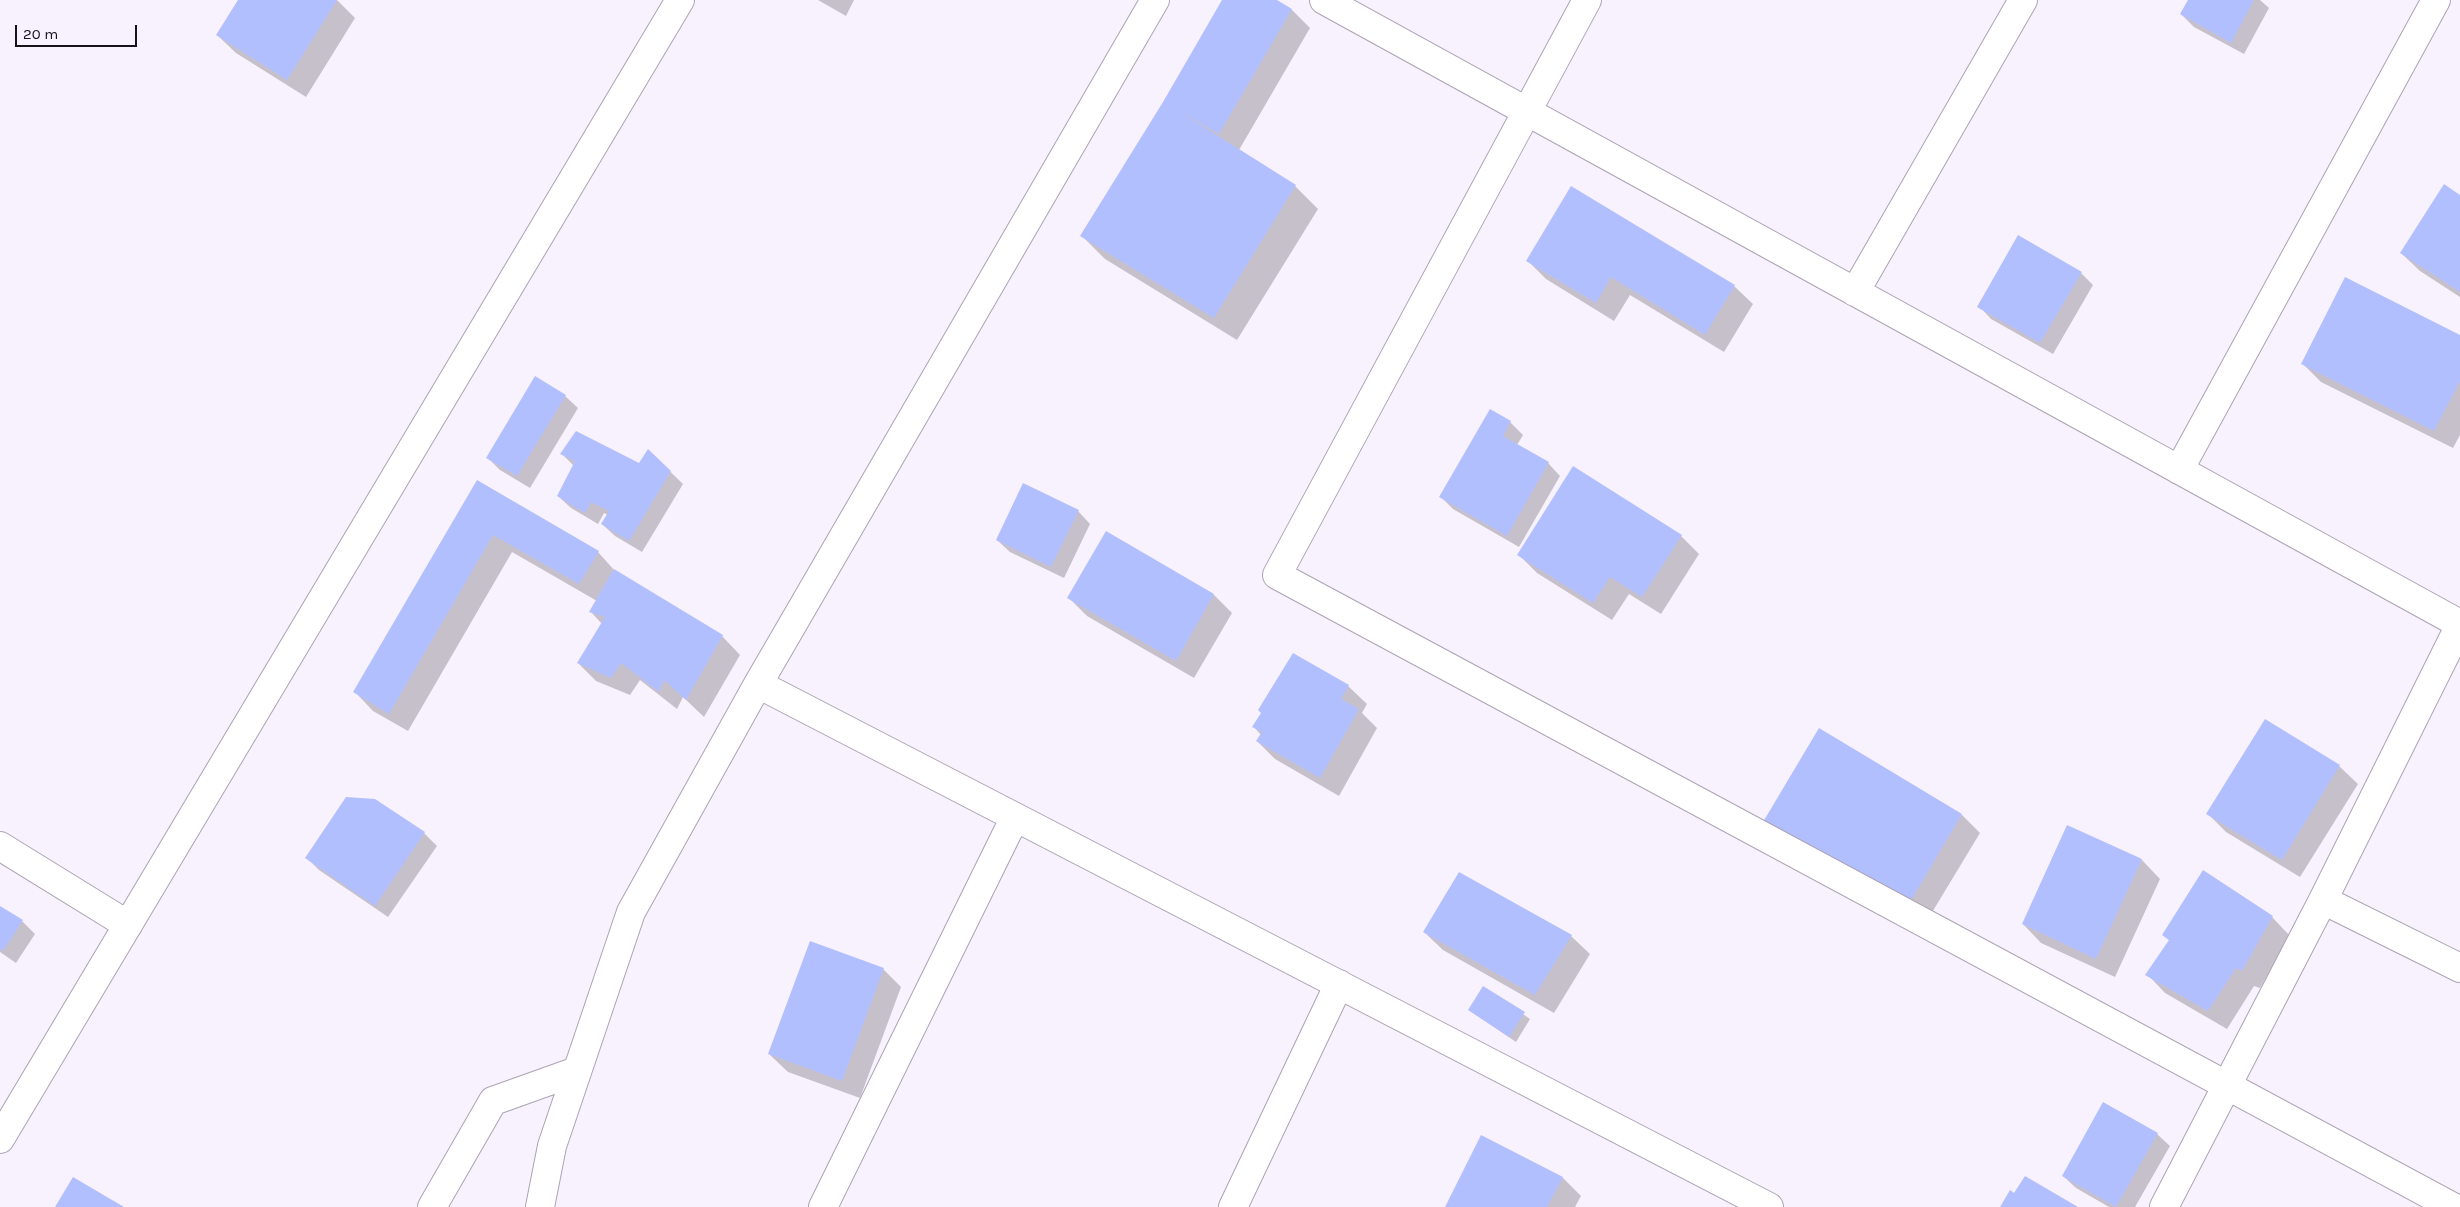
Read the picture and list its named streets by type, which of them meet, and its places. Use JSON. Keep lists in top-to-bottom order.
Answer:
{
  "scale_bar": "20 m"
}
